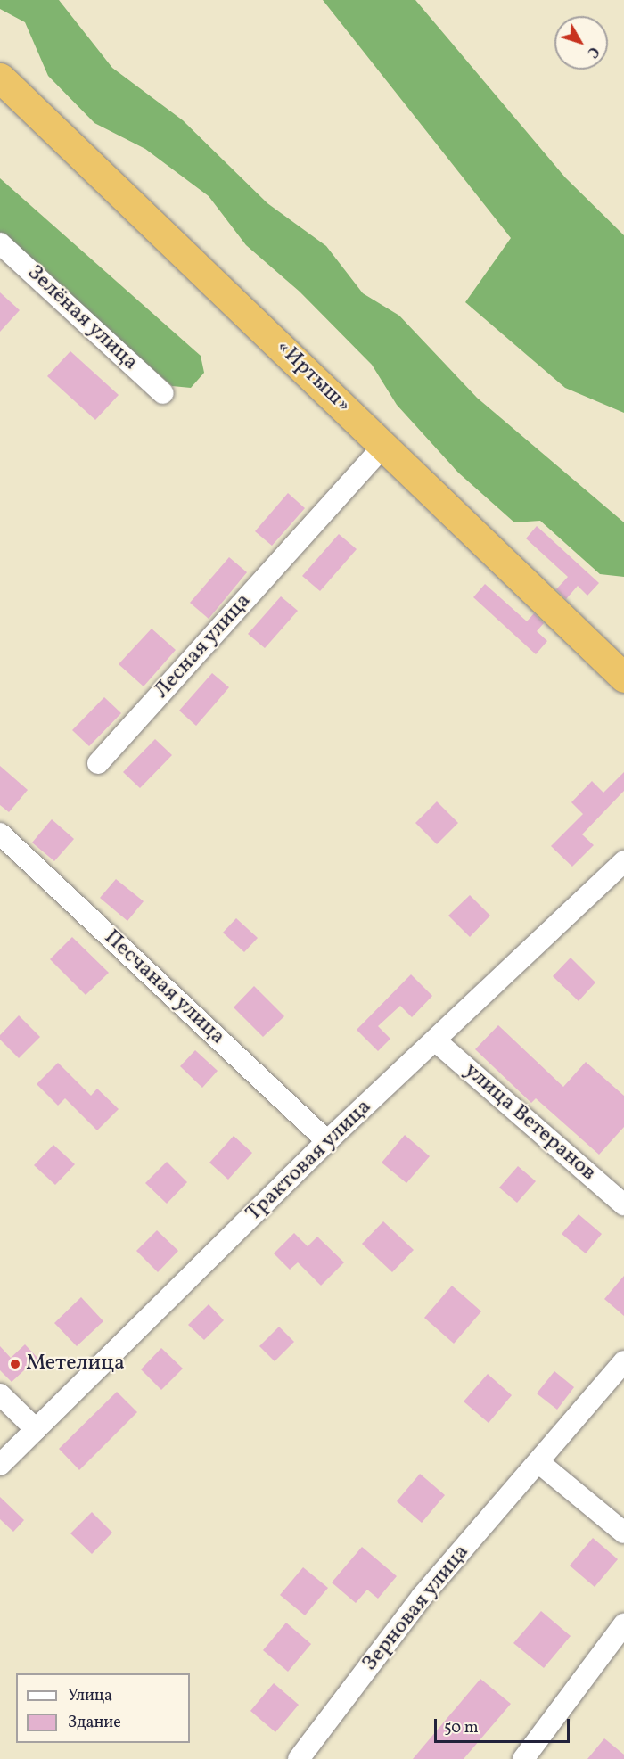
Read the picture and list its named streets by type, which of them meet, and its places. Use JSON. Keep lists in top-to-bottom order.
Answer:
{
  "streets": {
    "highway": ["«Иртыш»"],
    "street": [
      "Зелёная улица",
      "Лесная улица",
      "Песчаная улица",
      "улица Ветеранов",
      "Трактовая улица",
      "Зерновая улица"
    ]
  },
  "crossings": [
    ["«Иртыш»", "Лесная улица"],
    ["Песчаная улица", "Трактовая улица"],
    ["улица Ветеранов", "Трактовая улица"]
  ],
  "places": ["Метелица"],
  "legend": ["Улица", "Здание"],
  "scale_bar": "50 m",
  "north": "bottom right"
}
